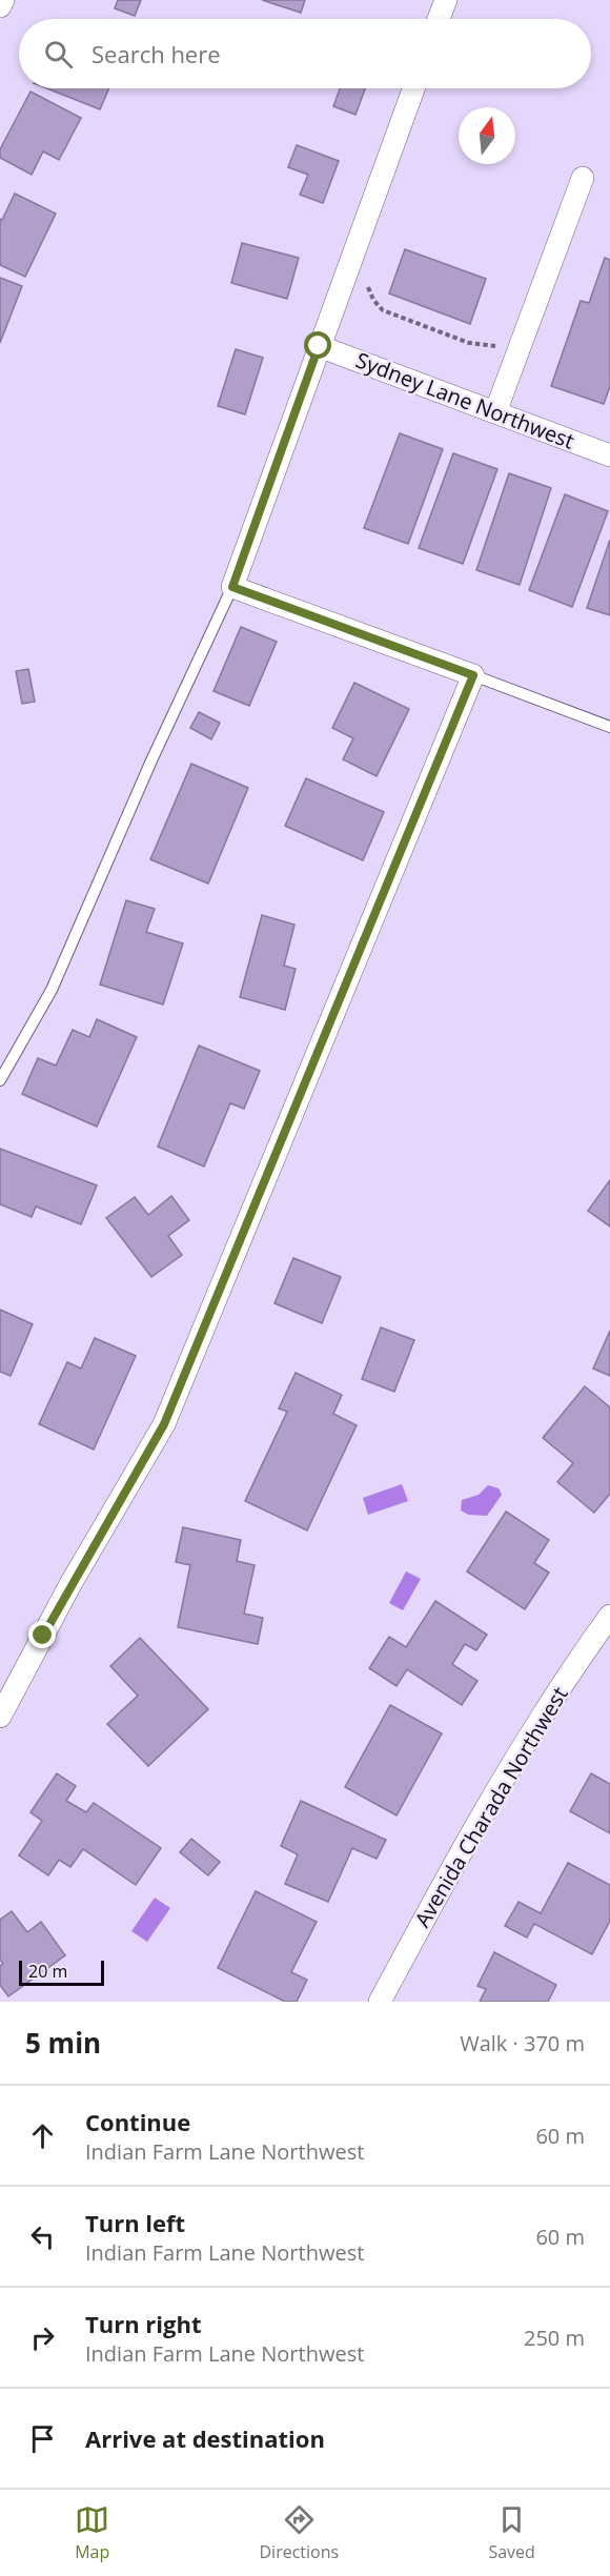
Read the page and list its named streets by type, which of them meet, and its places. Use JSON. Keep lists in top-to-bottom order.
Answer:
{
  "streets": {
    "street": ["Sydney Lane Northwest", "Avenida Charada Northwest"]
  },
  "scale_bar": "20 m",
  "north": "top",
  "page": {
    "search": "Search here",
    "scale": "20 m",
    "heading": ["5 min", "Walk · 370 m"],
    "list": [
      ["Continue", "Indian Farm Lane Northwest", "60 m"],
      ["Turn left", "Indian Farm Lane Northwest", "60 m"],
      ["Turn right", "Indian Farm Lane Northwest", "250 m"],
      "Arrive at destination"
    ],
    "nav": ["Map", "Directions", "Saved"]
  }
}
